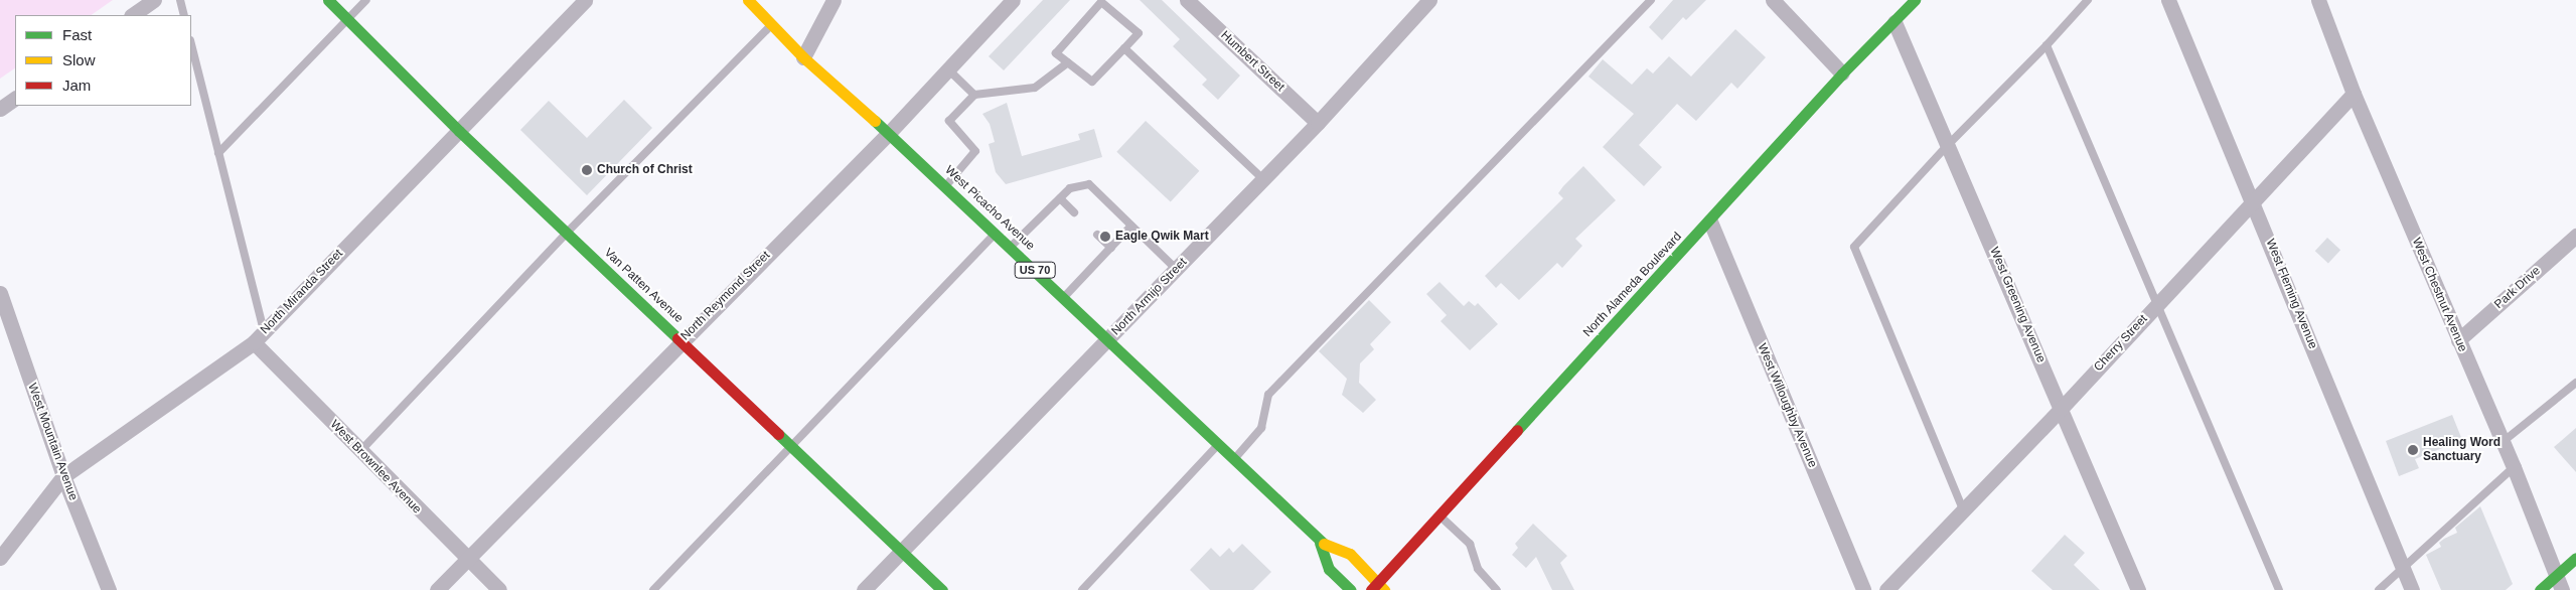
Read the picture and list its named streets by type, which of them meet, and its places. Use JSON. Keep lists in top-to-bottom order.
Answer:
{
  "streets": {
    "street": [
      "Humbert Street",
      "West Picacho Avenue",
      "US 70",
      "North Alameda Boulevard",
      "Van Patten Avenue",
      "Park Drive",
      "North Miranda Street",
      "West Fleming Avenue",
      "West Chestnut Avenue",
      "North Reymond Street",
      "North Armijo Street",
      "West Greening Avenue",
      "Cherry Street",
      "West Willoughby Avenue",
      "West Mountain Avenue",
      "West Brownlee Avenue"
    ]
  },
  "crossings": [
    ["Humbert Street", "North Armijo Street"],
    ["West Picacho Avenue", "North Alameda Boulevard"],
    ["West Picacho Avenue", "North Reymond Street"],
    ["West Picacho Avenue", "North Armijo Street"],
    ["North Alameda Boulevard", "West Greening Avenue"],
    ["North Alameda Boulevard", "West Willoughby Avenue"],
    ["Van Patten Avenue", "North Miranda Street"],
    ["Van Patten Avenue", "North Reymond Street"],
    ["Van Patten Avenue", "North Armijo Street"],
    ["Park Drive", "West Chestnut Avenue"],
    ["North Miranda Street", "West Mountain Avenue"],
    ["North Miranda Street", "West Brownlee Avenue"],
    ["West Fleming Avenue", "Cherry Street"],
    ["West Chestnut Avenue", "Cherry Street"],
    ["North Reymond Street", "West Brownlee Avenue"],
    ["West Greening Avenue", "Cherry Street"]
  ],
  "places": ["Church of Christ", "Eagle Qwik Mart", "Healing Word Sanctuary"],
  "legend": ["Fast", "Slow", "Jam"]
}
